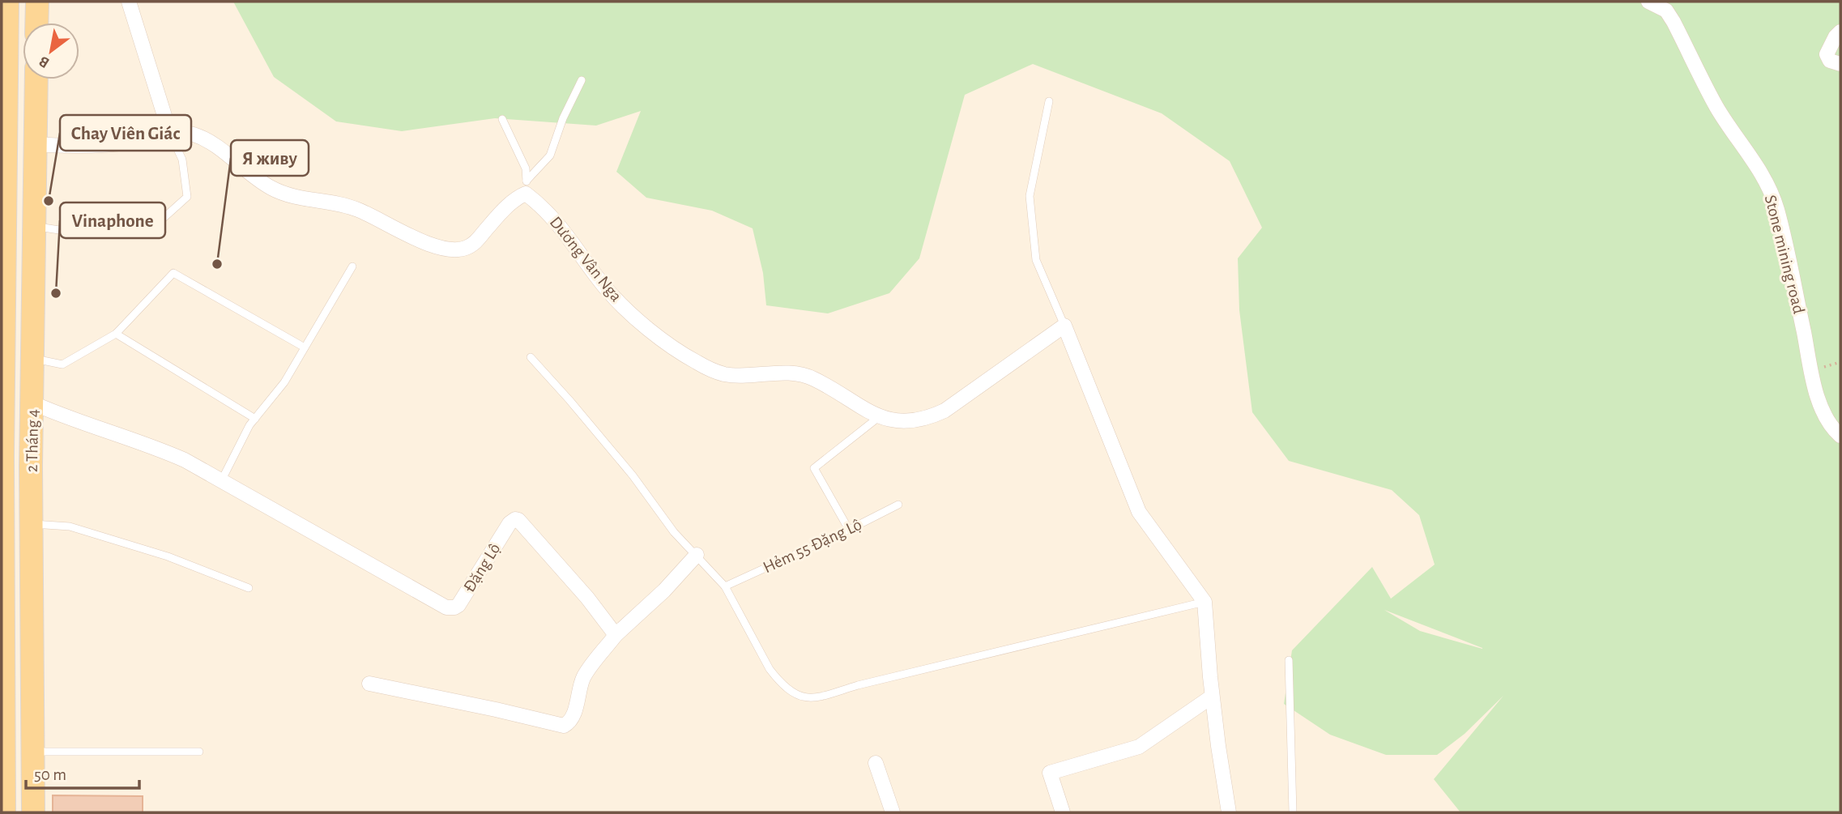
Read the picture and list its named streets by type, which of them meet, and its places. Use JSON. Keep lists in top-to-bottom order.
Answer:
{
  "streets": {
    "main road": ["2 Tháng 4"],
    "street": ["Stone mining road", "Dương Vân Nga", "Đặng Lộ"],
    "lane": ["Hẻm 55 Đặng Lộ"]
  },
  "crossings": [
    ["2 Tháng 4", "Đặng Lộ"]
  ],
  "places": ["Chay Viên Giác", "Я живу", "Vinaphone"],
  "scale_bar": "50 m",
  "north": "bottom left"
}
